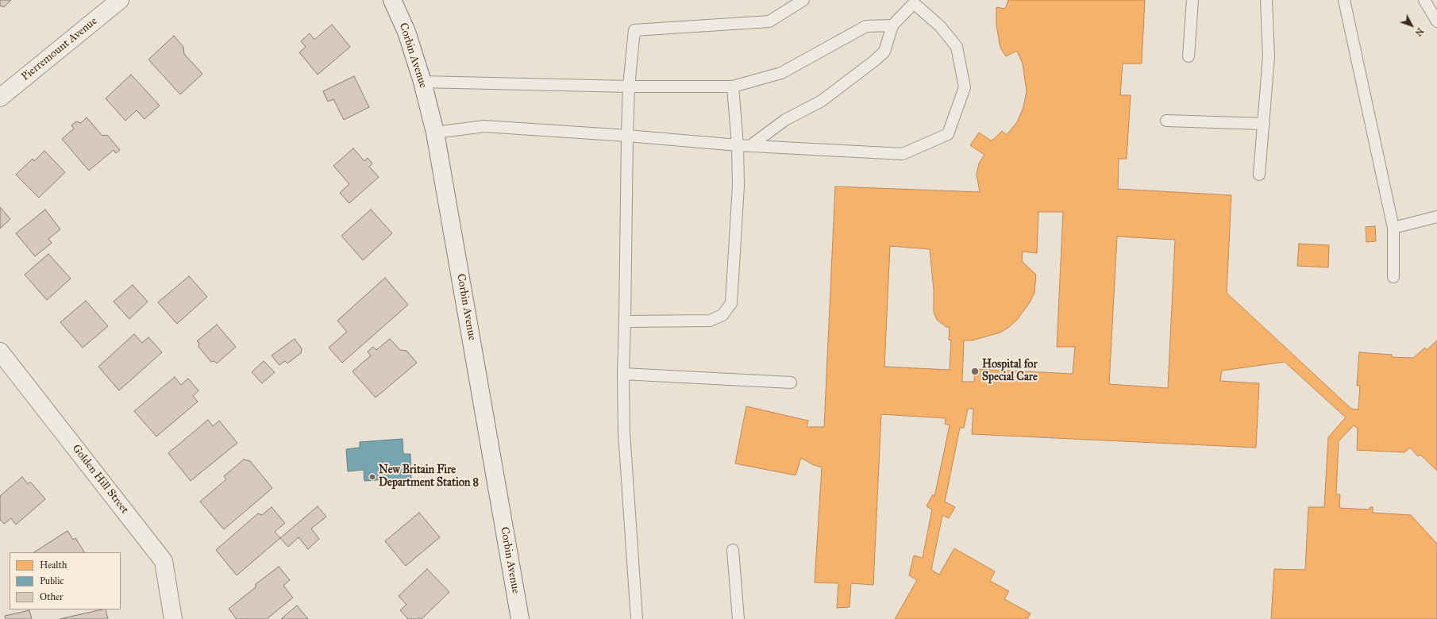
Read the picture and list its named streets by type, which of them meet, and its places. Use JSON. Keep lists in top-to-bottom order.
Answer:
{
  "streets": {
    "main road": ["Pierremount Avenue", "Corbin Avenue", "Golden Hill Street"]
  },
  "places": ["Hospital for Special Care", "New Britain Fire Department Station 8"],
  "legend": ["Health", "Public", "Other"],
  "north": "bottom right"
}
